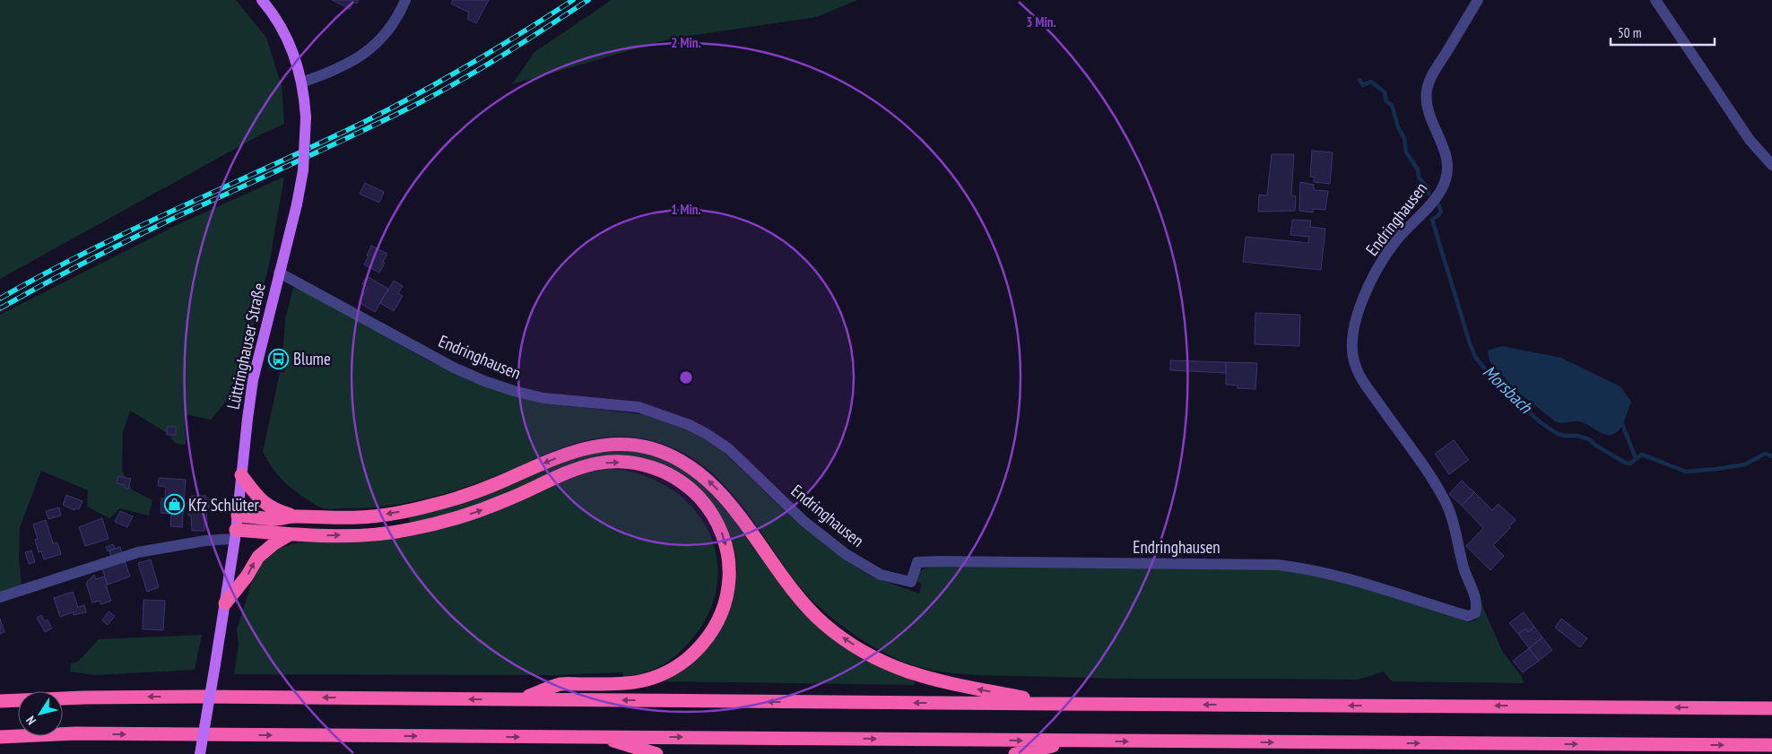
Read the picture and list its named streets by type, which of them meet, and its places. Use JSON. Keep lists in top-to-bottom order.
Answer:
{
  "streets": {
    "main road": ["Lüttringhauser Straße"],
    "street": ["Endringhausen"]
  },
  "crossings": [
    ["Endringhausen", "Lüttringhauser Straße"]
  ],
  "water": ["Morsbach"],
  "places": {
    "bus stop": ["Blume"],
    "shop": ["Kfz Schlüter"]
  },
  "scale_bar": "50 m",
  "north": "bottom left",
  "rings": ["3 Min.", "2 Min.", "1 Min."]
}
